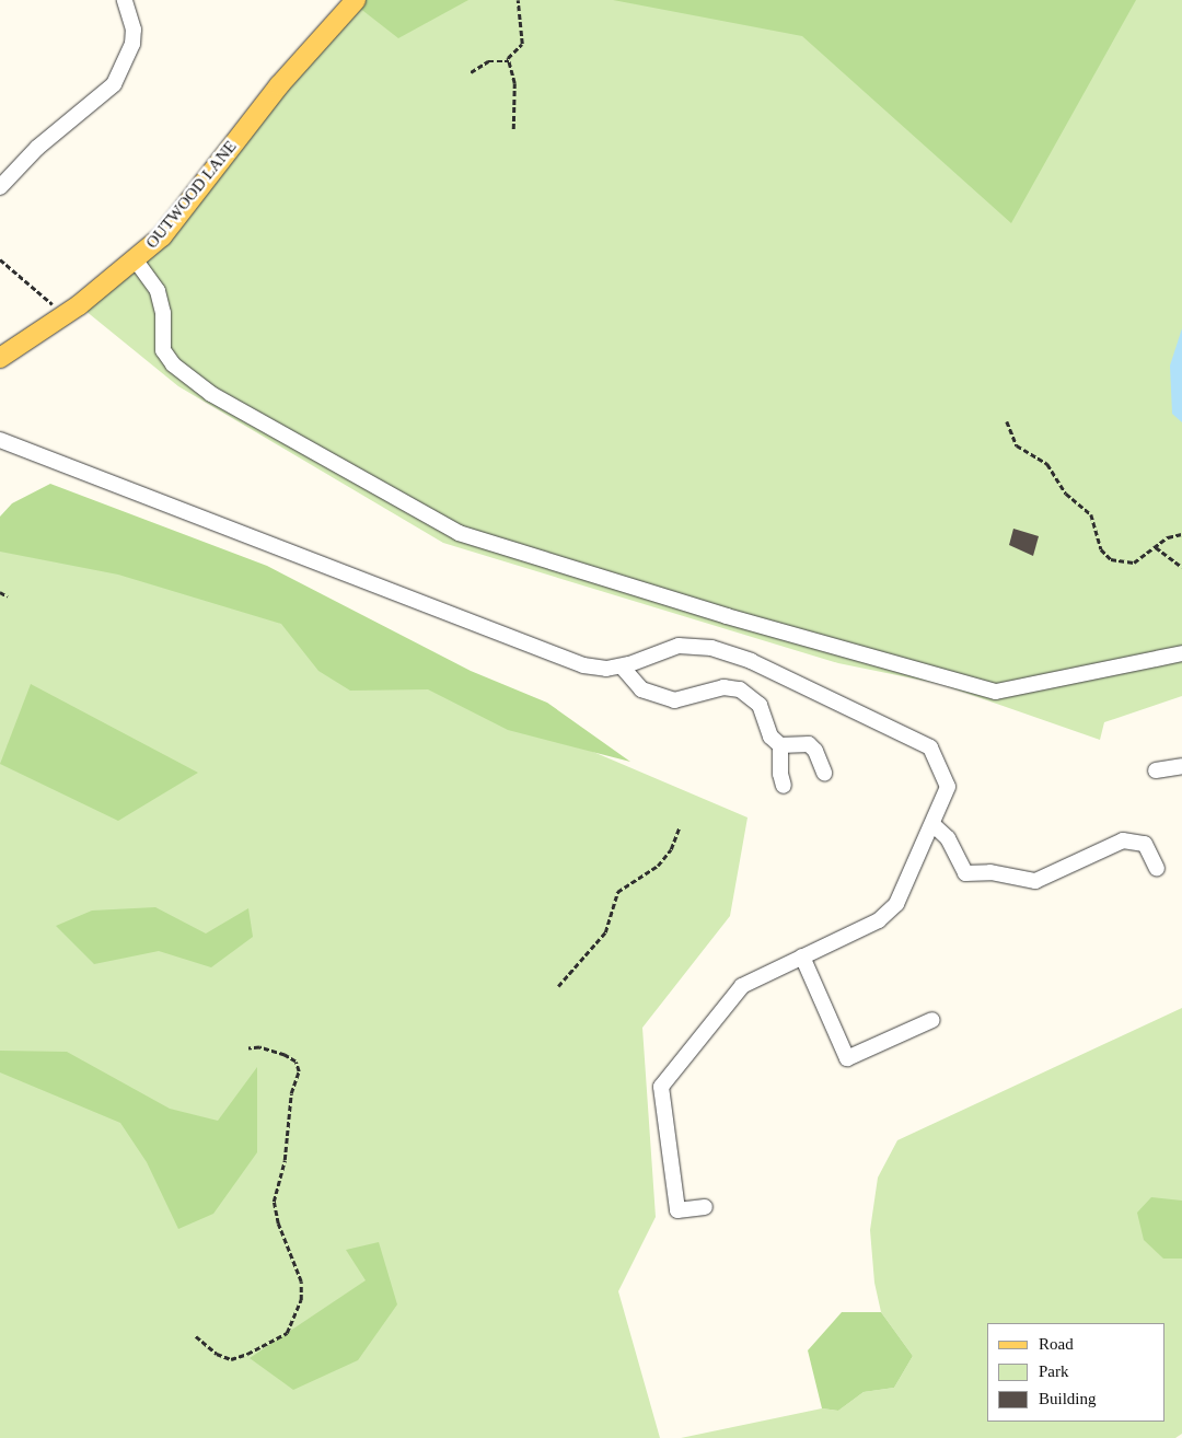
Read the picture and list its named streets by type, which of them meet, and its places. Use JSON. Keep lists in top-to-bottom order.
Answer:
{
  "streets": {
    "main road": ["OUTWOOD LANE"]
  },
  "legend": ["Road", "Park", "Building"]
}
